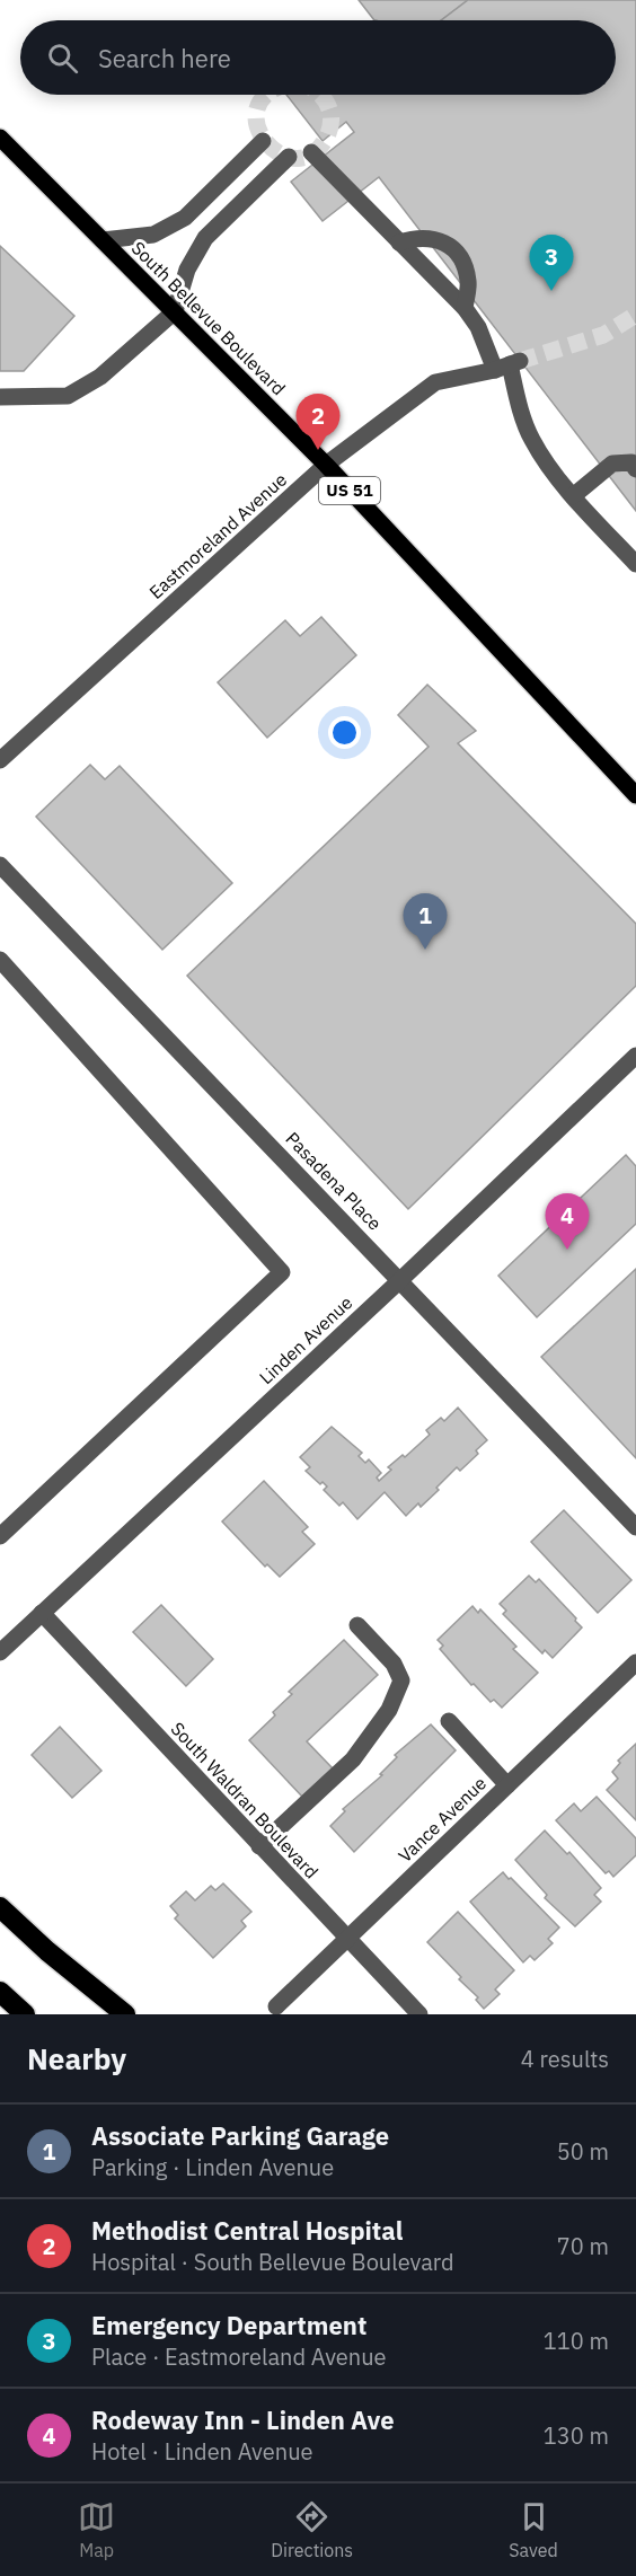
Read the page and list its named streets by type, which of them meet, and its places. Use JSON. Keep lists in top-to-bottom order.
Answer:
{
  "streets": {
    "main road": ["South Bellevue Boulevard", "US 51"],
    "street": [
      "Eastmoreland Avenue",
      "Pasadena Place",
      "Linden Avenue",
      "South Waldran Boulevard",
      "Vance Avenue"
    ]
  },
  "crossings": [
    ["South Bellevue Boulevard", "Eastmoreland Avenue"],
    ["Pasadena Place", "Linden Avenue"],
    ["Linden Avenue", "South Waldran Boulevard"],
    ["South Waldran Boulevard", "Vance Avenue"]
  ],
  "page": {
    "search": "Search here",
    "pins": [
      "3",
      "2",
      "1",
      "4"
    ],
    "heading": ["Nearby", "4 results"],
    "list": [
      {
        "mark": "1",
        "name": "Associate Parking Garage",
        "note": "Parking · Linden Avenue",
        "value": "50 m"
      },
      {
        "mark": "2",
        "name": "Methodist Central Hospital",
        "note": "Hospital · South Bellevue Boulevard",
        "value": "70 m"
      },
      {
        "mark": "3",
        "name": "Emergency Department",
        "note": "Place · Eastmoreland Avenue",
        "value": "110 m"
      },
      {
        "mark": "4",
        "name": "Rodeway Inn - Linden Ave",
        "note": "Hotel · Linden Avenue",
        "value": "130 m"
      }
    ],
    "nav": ["Map", "Directions", "Saved"]
  }
}
